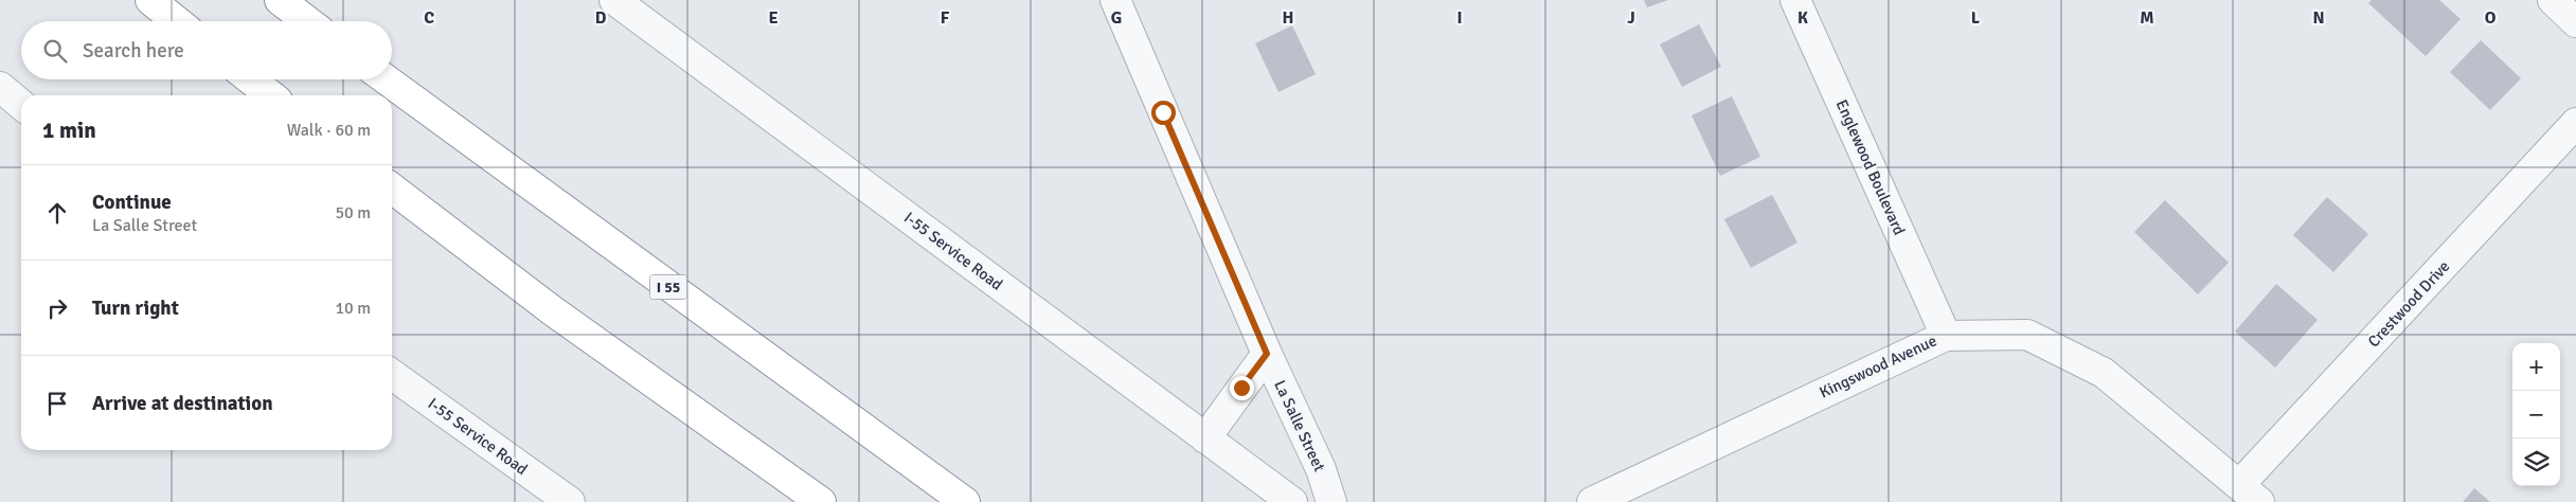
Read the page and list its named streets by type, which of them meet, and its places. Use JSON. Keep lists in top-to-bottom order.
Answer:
{
  "streets": {
    "highway": ["I 55"],
    "street": [
      "Englewood Boulevard",
      "I-55 Service Road",
      "Crestwood Drive",
      "Kingswood Avenue",
      "La Salle Street"
    ]
  },
  "crossings": [
    ["Englewood Boulevard", "Kingswood Avenue"],
    ["Crestwood Drive", "Kingswood Avenue"]
  ],
  "page": {
    "search": "Search here",
    "heading": ["1 min", "Walk · 60 m"],
    "list": [
      ["Continue", "La Salle Street", "50 m"],
      ["Turn right", "10 m"],
      "Arrive at destination"
    ],
    "map_buttons": ["+", "−"]
  },
  "grid": {
    "columns": [
      "C",
      "D",
      "E",
      "F",
      "G",
      "H",
      "I",
      "J",
      "K",
      "L",
      "M",
      "N",
      "O"
    ]
  }
}
